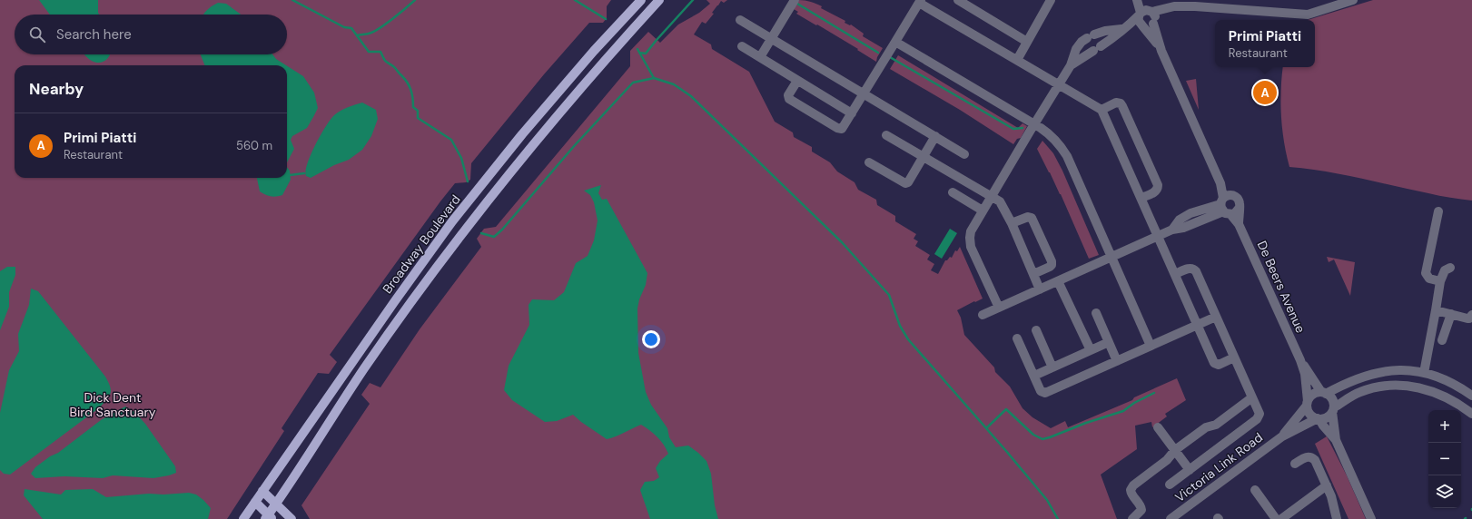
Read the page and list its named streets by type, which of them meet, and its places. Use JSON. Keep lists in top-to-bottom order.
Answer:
{
  "streets": {
    "main road": ["Broadway Boulevard"],
    "street": ["De Beers Avenue", "Victoria Link Road"]
  },
  "crossings": [
    ["De Beers Avenue", "Victoria Link Road"]
  ],
  "parks": ["Dick Dent Bird Sanctuary"],
  "page": {
    "search": "Search here",
    "popup": ["Primi Piatti", "Restaurant"],
    "heading": "Nearby",
    "pins": "A",
    "list": [
      {
        "mark": "A",
        "name": "Primi Piatti",
        "note": "Restaurant",
        "value": "560 m"
      }
    ],
    "map_buttons": ["+", "−"]
  }
}
